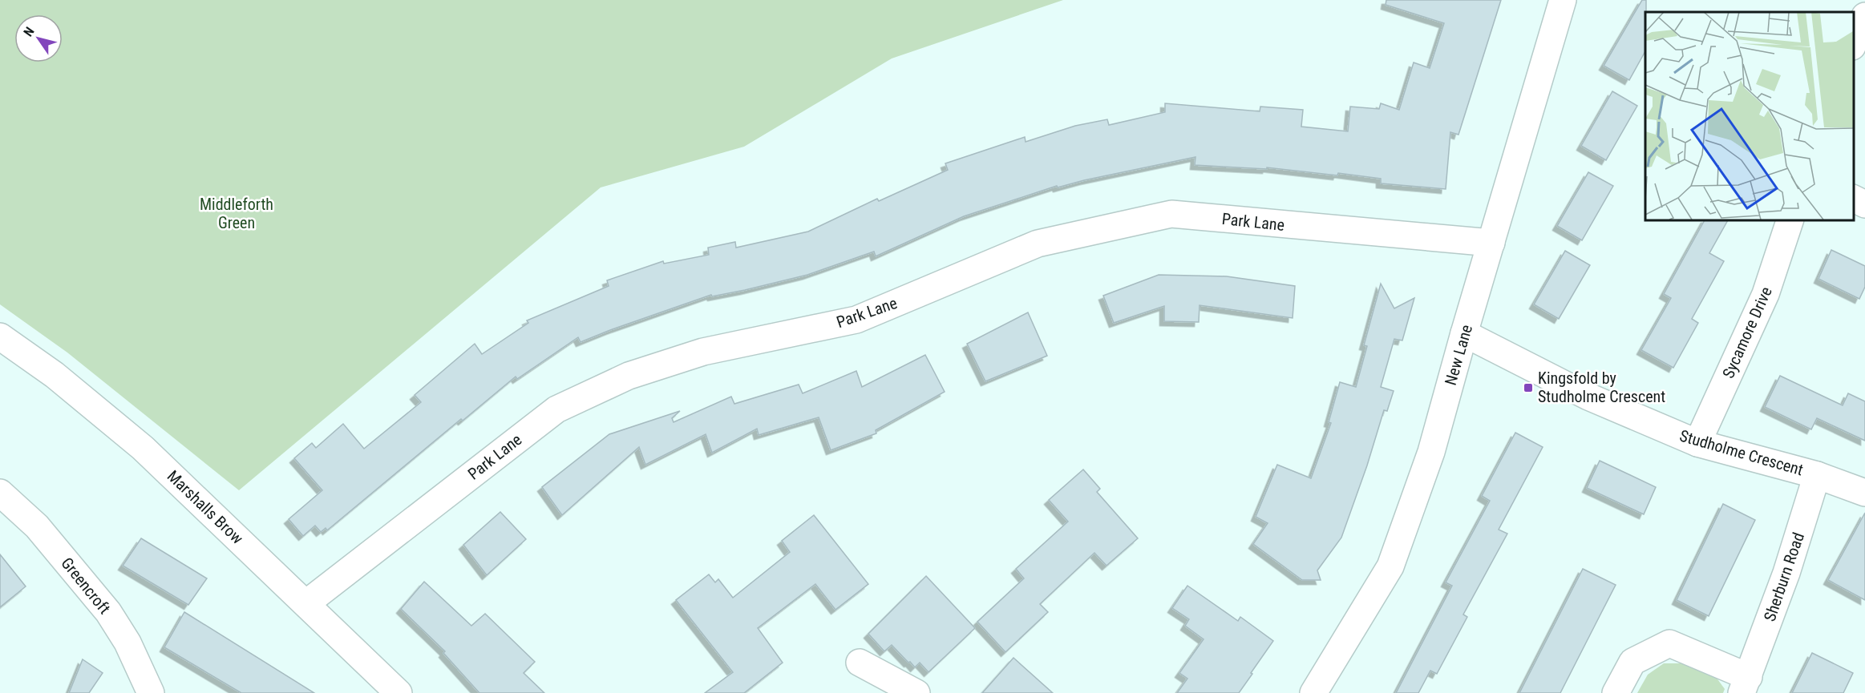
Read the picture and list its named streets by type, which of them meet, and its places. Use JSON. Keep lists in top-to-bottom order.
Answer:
{
  "streets": {
    "street": [
      "Park Lane",
      "Sycamore Drive",
      "New Lane",
      "Studholme Crescent",
      "Marshalls Brow",
      "Sherburn Road",
      "Greencroft"
    ]
  },
  "crossings": [
    ["Park Lane", "New Lane"],
    ["Park Lane", "Marshalls Brow"],
    ["Sycamore Drive", "Studholme Crescent"],
    ["New Lane", "Studholme Crescent"],
    ["Studholme Crescent", "Sherburn Road"]
  ],
  "parks": ["Middleforth Green"],
  "places": {
    "transit": ["Kingsfold by Studholme Crescent"]
  },
  "north": "top left"
}
